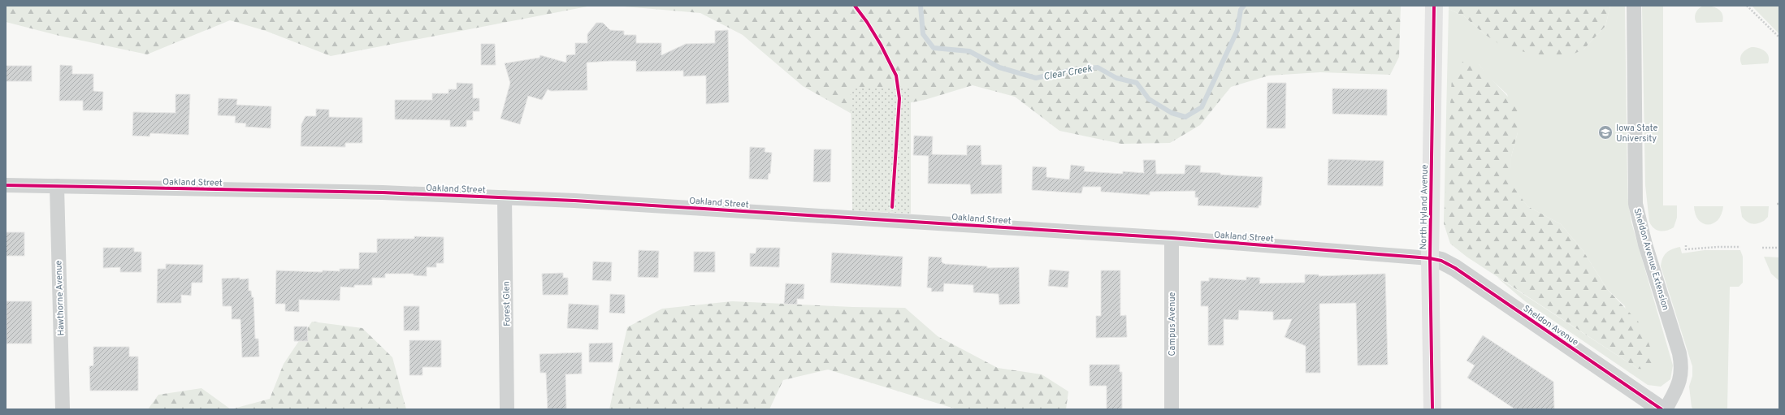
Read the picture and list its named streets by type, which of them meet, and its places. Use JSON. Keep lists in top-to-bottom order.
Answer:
{
  "streets": {
    "main road": ["North Hyland Avenue"],
    "street": [
      "Oakland Street",
      "Sheldon Avenue Extension",
      "Hawthorne Avenue",
      "Forest Glen",
      "Campus Avenue",
      "Sheldon Avenue"
    ]
  },
  "crossings": [
    ["Oakland Street", "North Hyland Avenue"],
    ["Oakland Street", "Hawthorne Avenue"],
    ["Oakland Street", "Forest Glen"],
    ["Oakland Street", "Campus Avenue"],
    ["Oakland Street", "Sheldon Avenue"],
    ["North Hyland Avenue", "Sheldon Avenue"]
  ],
  "water": ["Clear Creek"],
  "places": {
    "school or university": ["Iowa State University"]
  }
}
